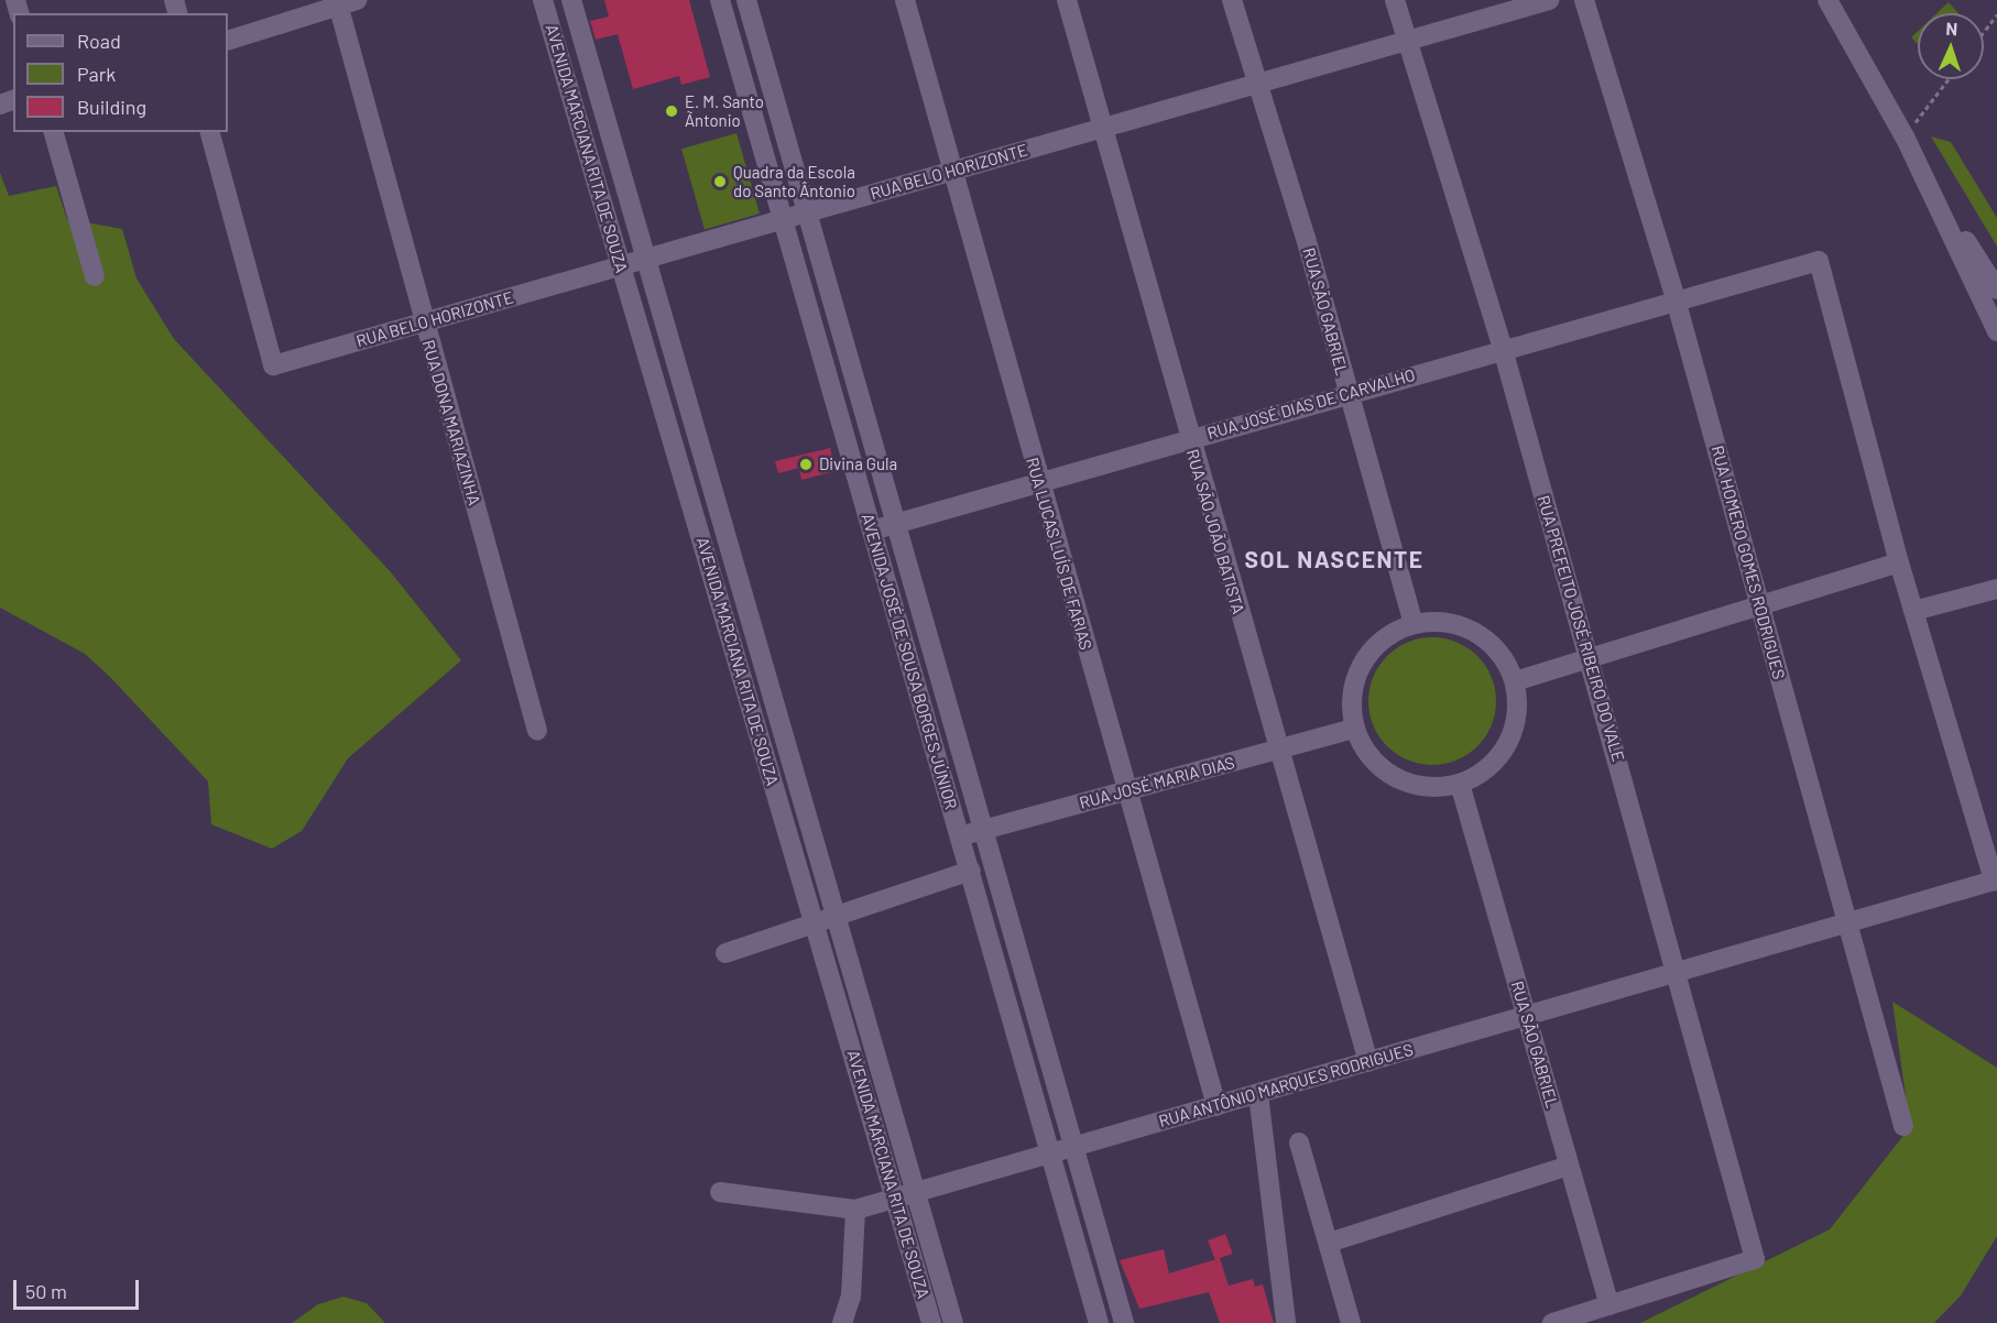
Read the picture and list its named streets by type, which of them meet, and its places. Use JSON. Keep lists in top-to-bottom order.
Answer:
{
  "streets": {
    "street": [
      "AVENIDA MARCIANA RITA DE SOUZA",
      "RUA BELO HORIZONTE",
      "RUA SÃO GABRIEL",
      "RUA JOSÉ DIAS DE CARVALHO",
      "RUA DONA MARIAZINHA",
      "RUA SÃO JOÃO BATISTA",
      "RUA LUCAS LUÍS DE FARIAS",
      "RUA HOMERO GOMES RODRIGUES",
      "RUA PREFEITO JOSÉ RIBEIRO DO VALE",
      "AVENIDA JOSÉ DE SOUSA BORGES JÚNIOR",
      "RUA JOSÉ MARIA DIAS",
      "RUA ANTÔNIO MARQUES RODRIGUES"
    ]
  },
  "crossings": [
    ["AVENIDA MARCIANA RITA DE SOUZA", "RUA BELO HORIZONTE"],
    ["AVENIDA MARCIANA RITA DE SOUZA", "RUA ANTÔNIO MARQUES RODRIGUES"],
    ["RUA BELO HORIZONTE", "RUA SÃO GABRIEL"],
    ["RUA BELO HORIZONTE", "RUA DONA MARIAZINHA"],
    ["RUA BELO HORIZONTE", "RUA SÃO JOÃO BATISTA"],
    ["RUA BELO HORIZONTE", "RUA LUCAS LUÍS DE FARIAS"],
    ["RUA BELO HORIZONTE", "RUA PREFEITO JOSÉ RIBEIRO DO VALE"],
    ["RUA BELO HORIZONTE", "AVENIDA JOSÉ DE SOUSA BORGES JÚNIOR"],
    ["RUA SÃO GABRIEL", "RUA JOSÉ DIAS DE CARVALHO"],
    ["RUA SÃO GABRIEL", "RUA PREFEITO JOSÉ RIBEIRO DO VALE"],
    ["RUA SÃO GABRIEL", "RUA JOSÉ MARIA DIAS"],
    ["RUA SÃO GABRIEL", "RUA ANTÔNIO MARQUES RODRIGUES"],
    ["RUA JOSÉ DIAS DE CARVALHO", "RUA SÃO JOÃO BATISTA"],
    ["RUA JOSÉ DIAS DE CARVALHO", "RUA LUCAS LUÍS DE FARIAS"],
    ["RUA JOSÉ DIAS DE CARVALHO", "RUA HOMERO GOMES RODRIGUES"],
    ["RUA JOSÉ DIAS DE CARVALHO", "RUA PREFEITO JOSÉ RIBEIRO DO VALE"],
    ["RUA JOSÉ DIAS DE CARVALHO", "AVENIDA JOSÉ DE SOUSA BORGES JÚNIOR"],
    ["RUA JOSÉ DIAS DE CARVALHO", "RUA ANTÔNIO MARQUES RODRIGUES"],
    ["RUA SÃO JOÃO BATISTA", "RUA JOSÉ MARIA DIAS"],
    ["RUA SÃO JOÃO BATISTA", "RUA ANTÔNIO MARQUES RODRIGUES"],
    ["RUA LUCAS LUÍS DE FARIAS", "RUA JOSÉ MARIA DIAS"],
    ["RUA LUCAS LUÍS DE FARIAS", "RUA ANTÔNIO MARQUES RODRIGUES"],
    ["RUA HOMERO GOMES RODRIGUES", "RUA ANTÔNIO MARQUES RODRIGUES"],
    ["RUA PREFEITO JOSÉ RIBEIRO DO VALE", "RUA ANTÔNIO MARQUES RODRIGUES"],
    ["AVENIDA JOSÉ DE SOUSA BORGES JÚNIOR", "RUA JOSÉ MARIA DIAS"],
    ["AVENIDA JOSÉ DE SOUSA BORGES JÚNIOR", "RUA ANTÔNIO MARQUES RODRIGUES"]
  ],
  "districts": ["SOL NASCENTE"],
  "places": ["E. M. Santo Ãntonio", "Quadra da Escola do Santo Ântonio", "Divina Gula"],
  "legend": ["Road", "Park", "Building"],
  "scale_bar": "50 m",
  "north": "top"
}
